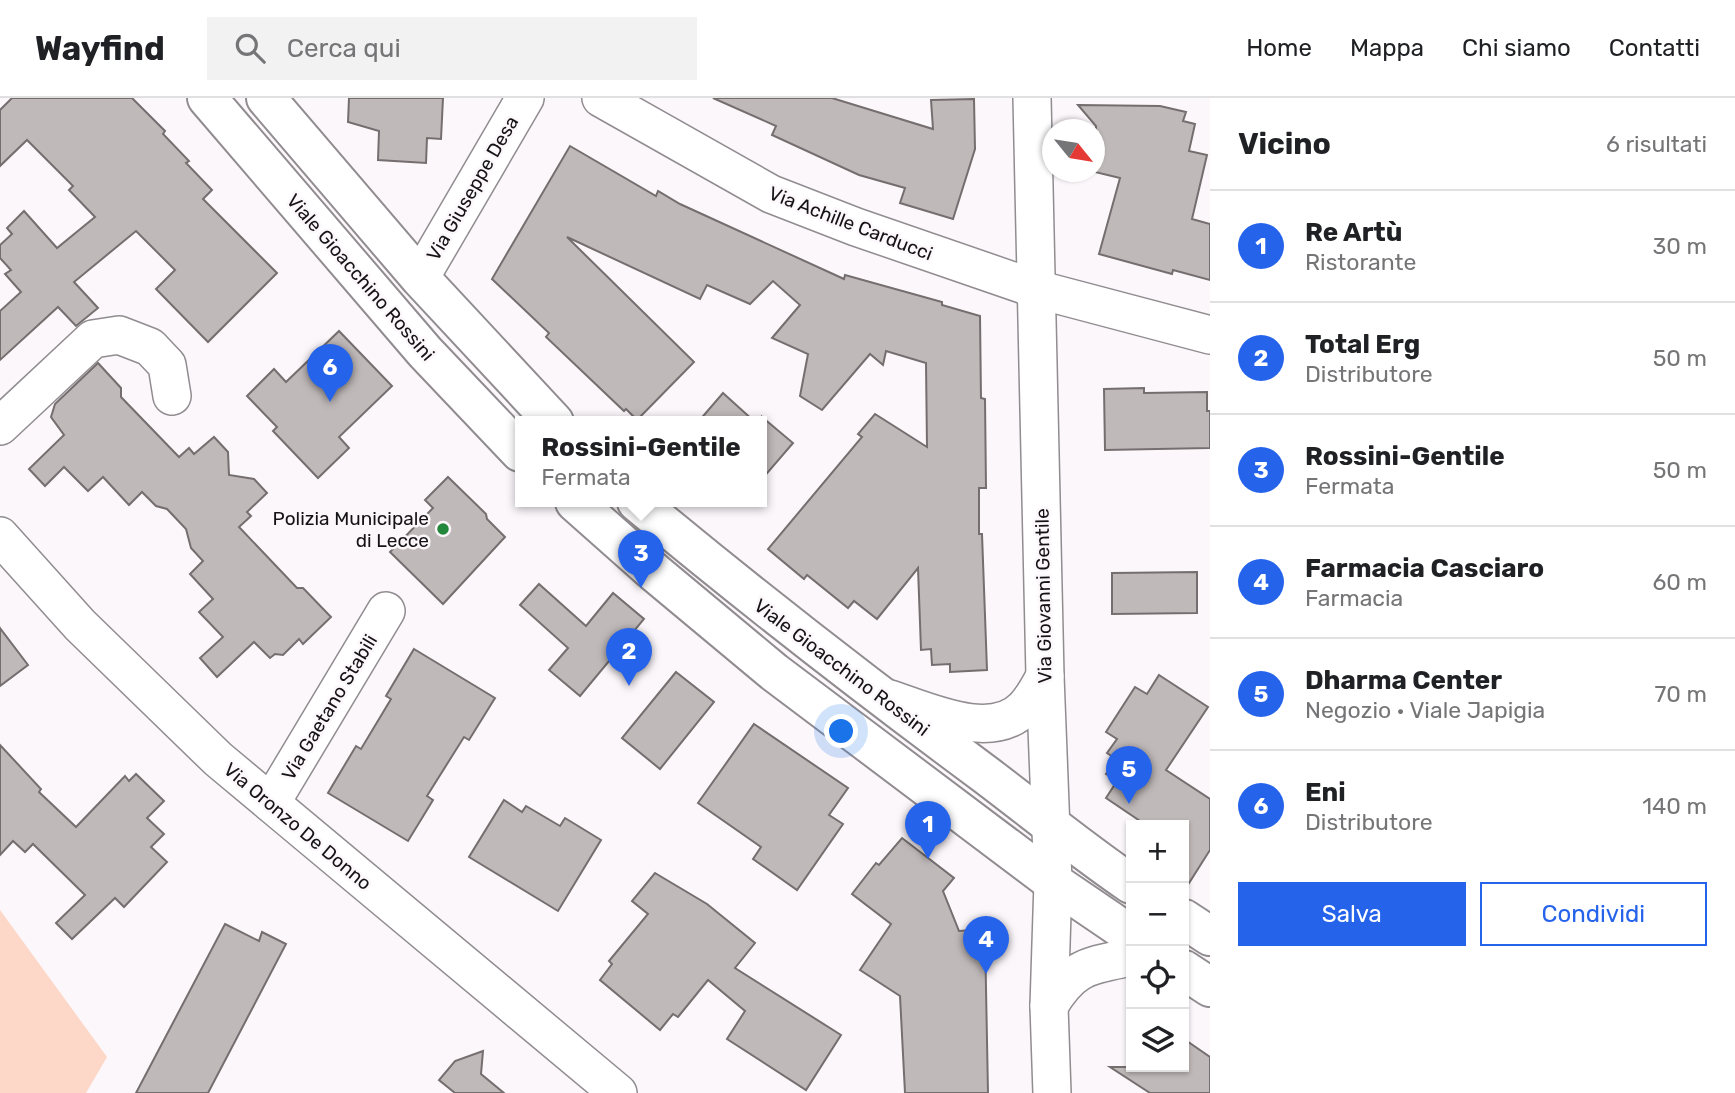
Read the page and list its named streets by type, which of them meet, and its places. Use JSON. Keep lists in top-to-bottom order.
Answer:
{
  "streets": {
    "main road": ["Viale Gioacchino Rossini"],
    "street": [
      "Via Giuseppe Desa",
      "Via Achille Carducci",
      "Via Giovanni Gentile",
      "Via Gaetano Stabili",
      "Via Oronzo De Donno"
    ]
  },
  "crossings": [
    ["Via Achille Carducci", "Via Giovanni Gentile"],
    ["Viale Gioacchino Rossini", "Via Giovanni Gentile"],
    ["Via Gaetano Stabili", "Via Oronzo De Donno"]
  ],
  "places": ["Polizia Municipale di Lecce"],
  "north": "bottom right",
  "page": {
    "header": "Wayfind",
    "search": "Cerca qui",
    "nav": [
      "Home",
      "Mappa",
      "Chi siamo",
      "Contatti"
    ],
    "heading": ["Vicino", "6 risultati"],
    "list": [
      {
        "mark": "1",
        "name": "Re Artù",
        "note": "Ristorante",
        "value": "30 m"
      },
      {
        "mark": "2",
        "name": "Total Erg",
        "note": "Distributore",
        "value": "50 m"
      },
      {
        "mark": "3",
        "name": "Rossini-Gentile",
        "note": "Fermata",
        "value": "50 m"
      },
      {
        "mark": "4",
        "name": "Farmacia Casciaro",
        "note": "Farmacia",
        "value": "60 m"
      },
      {
        "mark": "5",
        "name": "Dharma Center",
        "note": "Negozio · Viale Japigia",
        "value": "70 m"
      },
      {
        "mark": "6",
        "name": "Eni",
        "note": "Distributore",
        "value": "140 m"
      }
    ],
    "pins": [
      "6",
      "3",
      "2",
      "5",
      "1",
      "4"
    ],
    "popup": ["Rossini-Gentile", "Fermata"],
    "map_buttons": ["+", "−"],
    "buttons": ["Salva", "Condividi"]
  }
}
